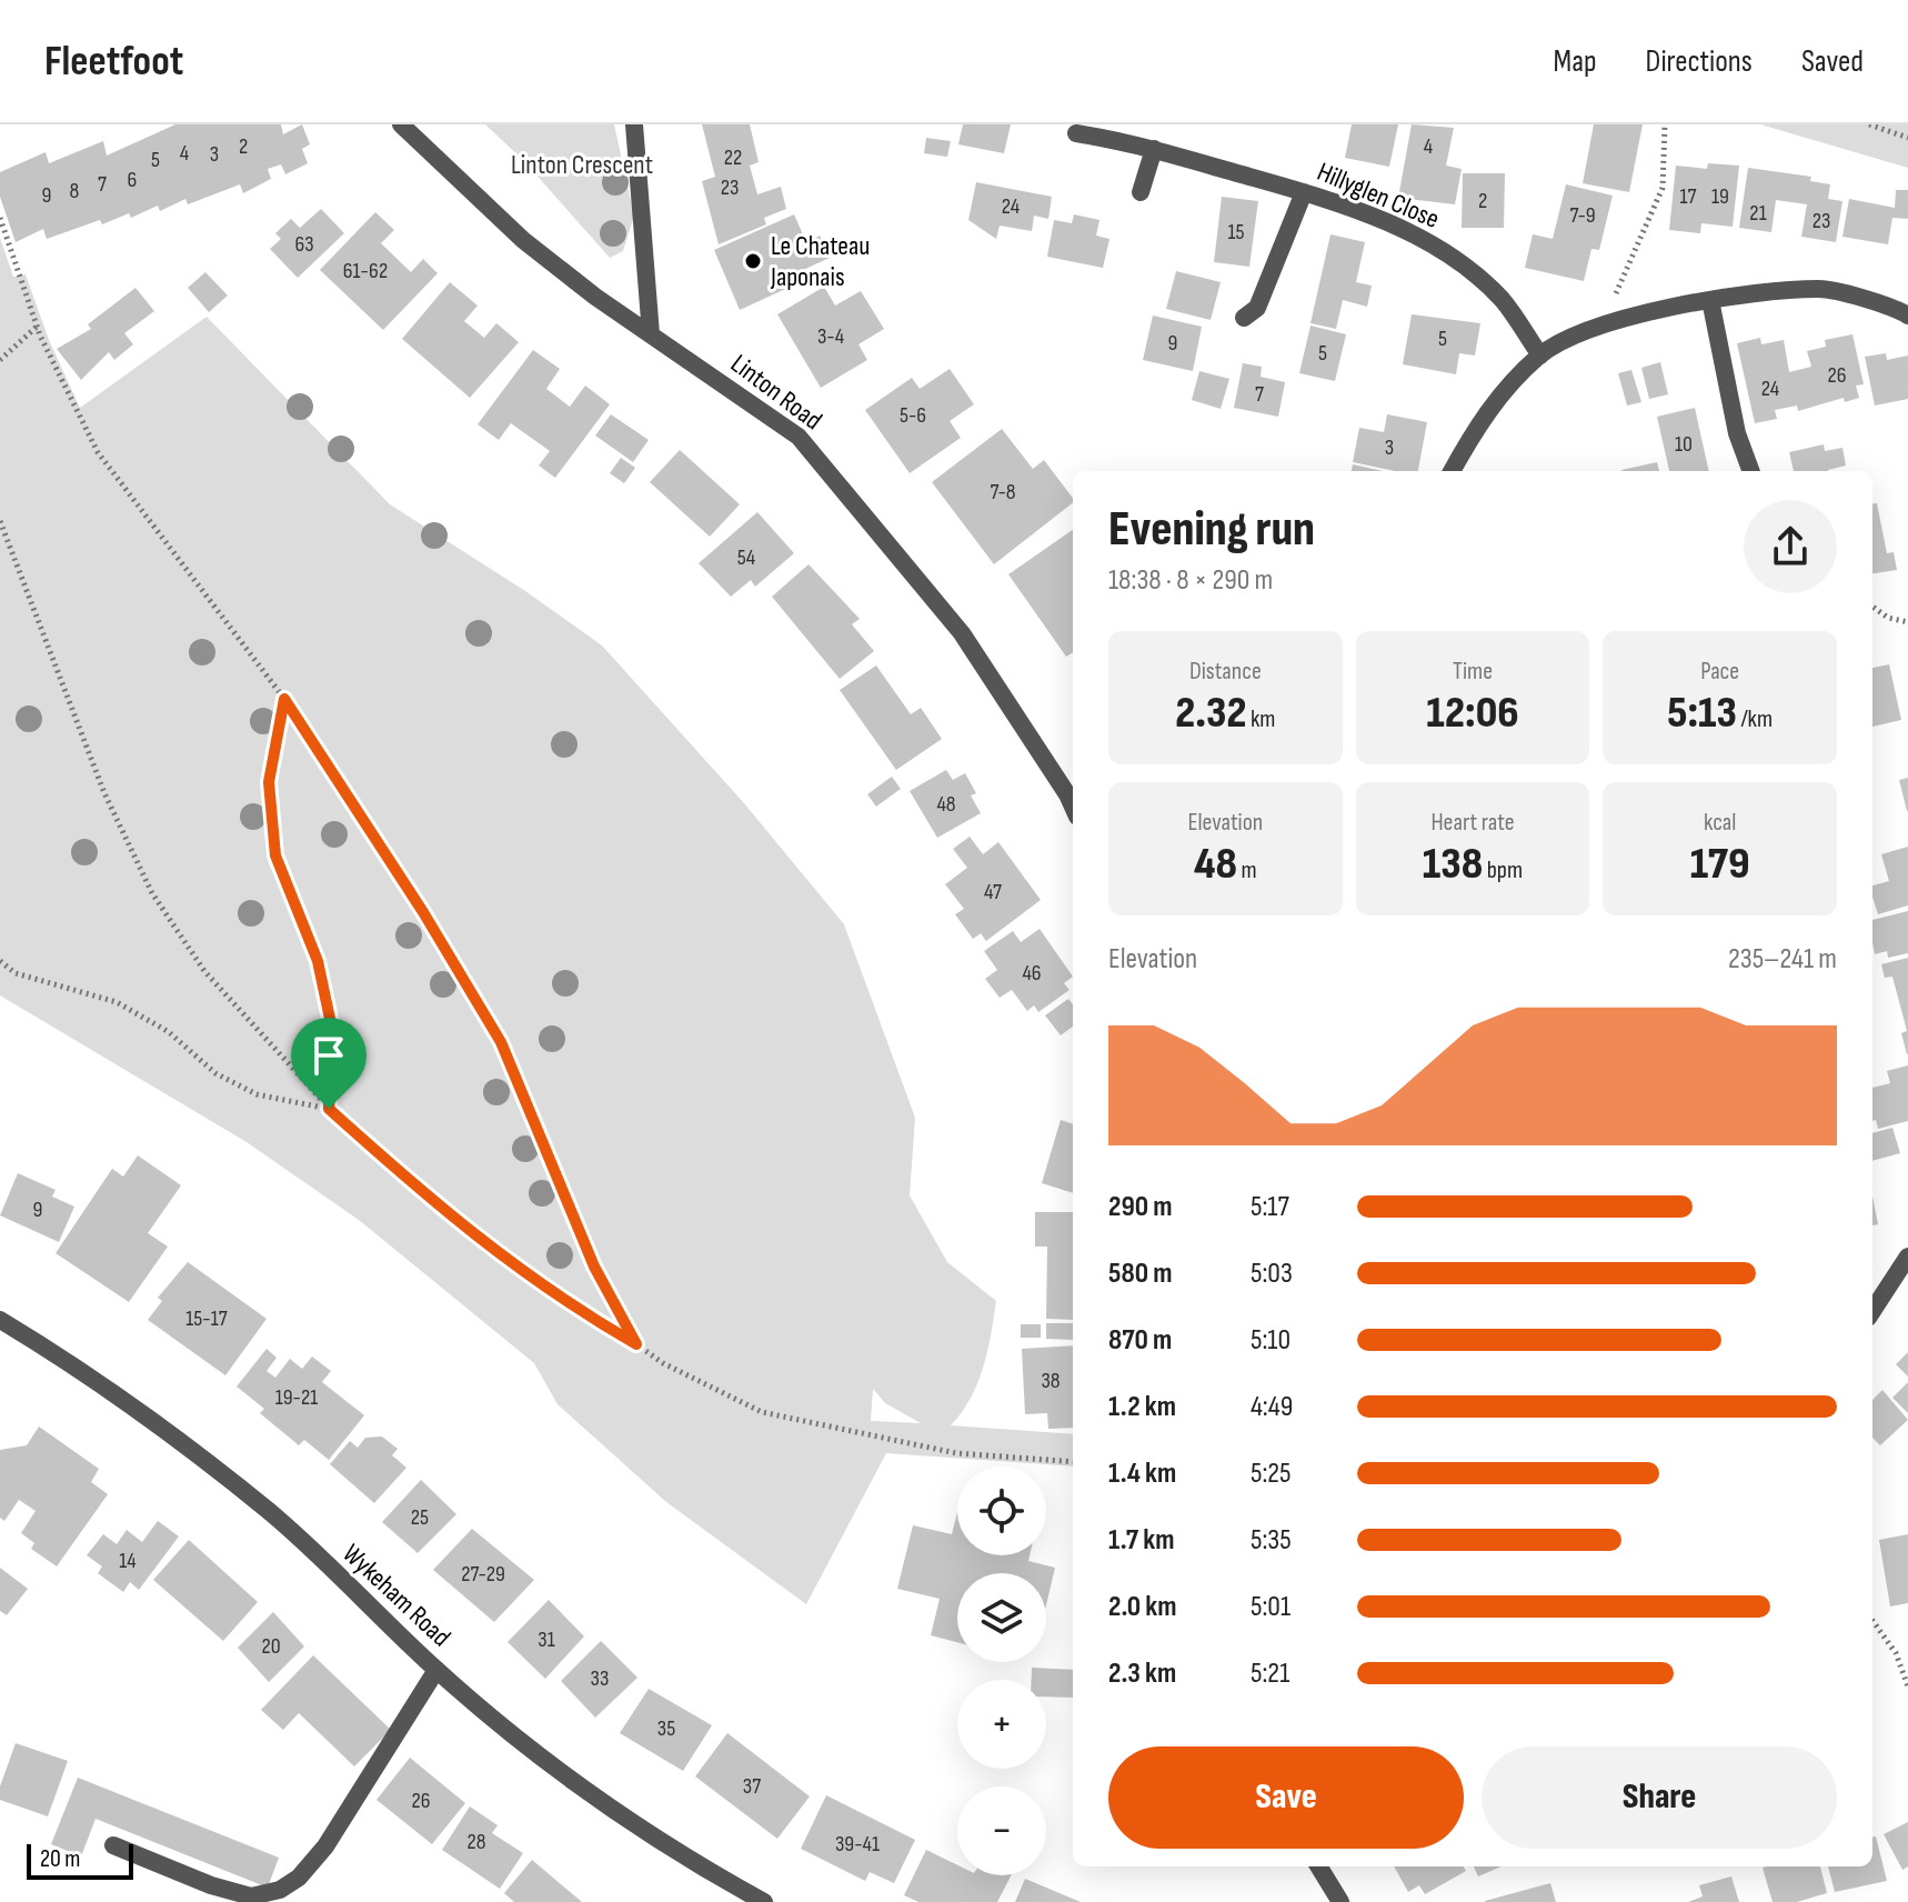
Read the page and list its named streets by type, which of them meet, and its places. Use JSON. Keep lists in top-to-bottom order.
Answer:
{
  "streets": {
    "street": ["Hillyglen Close", "Linton Road", "Wykeham Road"]
  },
  "parks": ["Linton Crescent"],
  "places": ["Le Chateau Japonais"],
  "house_numbers": [
    "2",
    "4",
    "4",
    "3",
    "22",
    "5",
    "6",
    "7",
    "23",
    "8",
    "9",
    "17",
    "19",
    "2",
    "24",
    "21",
    "7-9",
    "23",
    "15",
    "63",
    "61-62",
    "3-4",
    "5",
    "9",
    "5",
    "26",
    "24",
    "7",
    "5-6",
    "10",
    "3",
    "7-8",
    "54",
    "48",
    "47",
    "46",
    "9",
    "15-17",
    "38",
    "19-21",
    "25",
    "14",
    "27-29",
    "31",
    "20",
    "33",
    "35",
    "37",
    "26",
    "28",
    "39-41"
  ],
  "scale_bar": "20 m",
  "page": {
    "header": "Fleetfoot",
    "nav": ["Map", "Directions", "Saved"],
    "heading": ["Evening run", "18:38 · 8 × 290 m"],
    "stats": [
      ["Distance", "2.32 km"],
      ["Time", "12:06"],
      ["Pace", "5:13 /km"],
      ["Elevation", "48 m"],
      ["Heart rate", "138 bpm"],
      ["kcal", "179"]
    ],
    "chart": ["Elevation", "235–241 m"],
    "list": [
      {
        "name": "290 m",
        "note": "5:17"
      },
      {
        "name": "580 m",
        "note": "5:03"
      },
      {
        "name": "870 m",
        "note": "5:10"
      },
      {
        "name": "1.2 km",
        "note": "4:49"
      },
      {
        "name": "1.4 km",
        "note": "5:25"
      },
      {
        "name": "1.7 km",
        "note": "5:35"
      },
      {
        "name": "2.0 km",
        "note": "5:01"
      },
      {
        "name": "2.3 km",
        "note": "5:21"
      }
    ],
    "map_buttons": ["+", "−"],
    "buttons": ["Save", "Share"],
    "scale": "20 m"
  }
}
